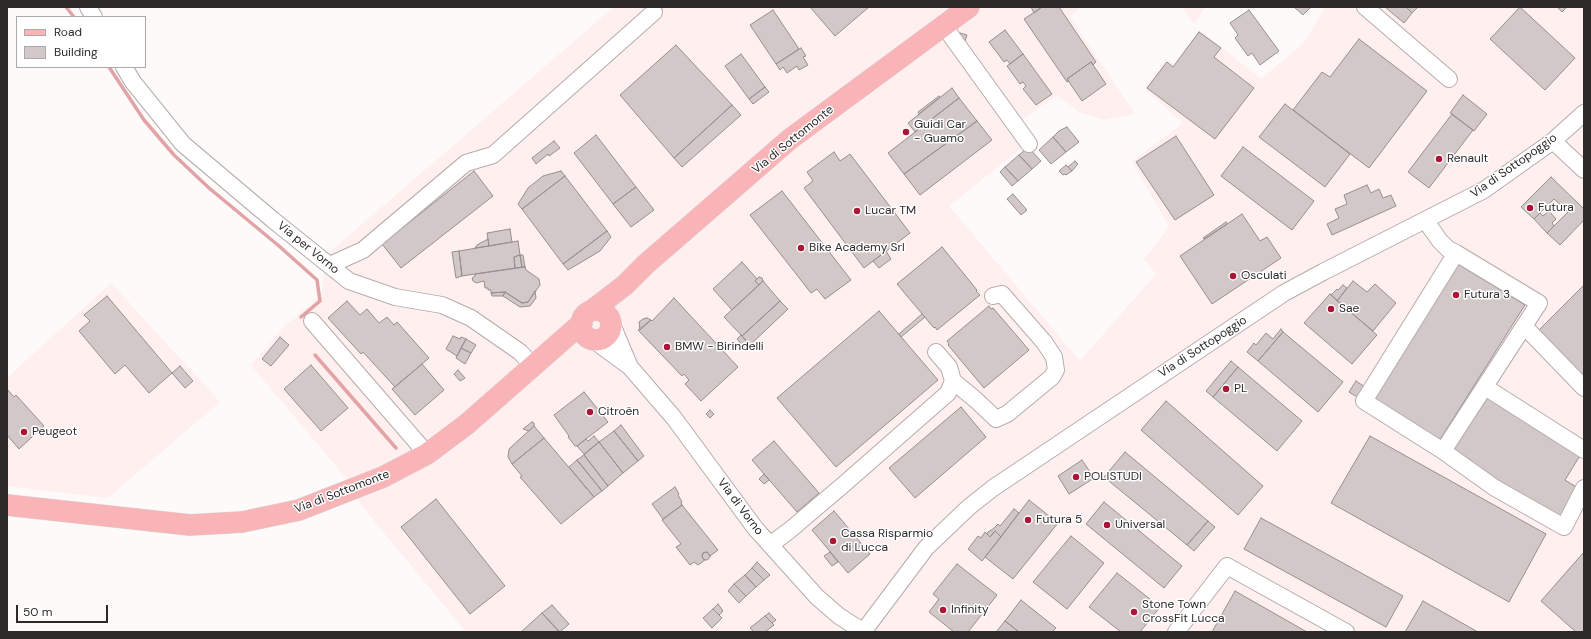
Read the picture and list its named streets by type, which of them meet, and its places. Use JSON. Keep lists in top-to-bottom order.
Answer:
{
  "streets": {
    "main road": ["Via di Sottomonte"],
    "street": ["Via di Sottopoggio", "Via per Vorno", "Via di Vorno"]
  },
  "crossings": [
    ["Via di Sottomonte", "Via per Vorno"],
    ["Via di Sottomonte", "Via di Vorno"],
    ["Via di Sottopoggio", "Via di Vorno"]
  ],
  "places": [
    "Guidi Car - Guamo",
    "Renault",
    "Futura",
    "Lucar TM",
    "Bike Academy Srl",
    "Osculati",
    "Futura 3",
    "Sae",
    "BMW - Birindelli",
    "PL",
    "Citroën",
    "Peugeot",
    "POLISTUDI",
    "Futura 5",
    "Universal",
    "Cassa Risparmio di Lucca",
    "Infinity",
    "Stone Town CrossFit Lucca"
  ],
  "legend": ["Road", "Building"],
  "scale_bar": "50 m"
}
